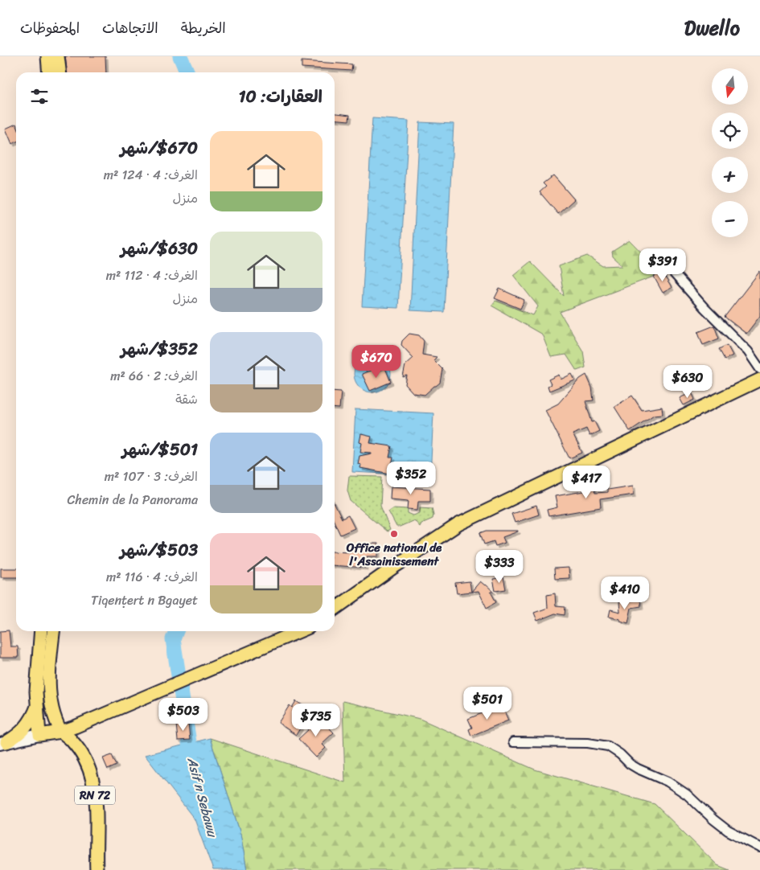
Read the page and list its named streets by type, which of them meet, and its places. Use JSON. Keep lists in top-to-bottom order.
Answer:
{
  "streets": {
    "main road": ["RN 72"]
  },
  "water": ["Asif n Sebawu"],
  "places": ["Office national de l'Assainissement"],
  "north": "bottom",
  "page": {
    "header": "Dwello",
    "nav": ["الخريطة", "الاتجاهات", "المحفوظات"],
    "map_buttons": ["+", "−"],
    "heading": "العقارات: 10",
    "list": [
      {
        "name": "$670/شهر",
        "note": "الغرف: 4 · 124 m² · منزل"
      },
      {
        "name": "$630/شهر",
        "note": "الغرف: 4 · 112 m² · منزل"
      },
      {
        "name": "$352/شهر",
        "note": "الغرف: 2 · 66 m² · شقة"
      },
      {
        "name": "$501/شهر",
        "note": "الغرف: 3 · 107 m² · Chemin de la Panorama"
      },
      {
        "name": "$503/شهر",
        "note": "الغرف: 4 · 116 m² · Tiqenṭert n Bgayet"
      }
    ],
    "price": [
      "$391",
      "$670",
      "$630",
      "$352",
      "$417",
      "$333",
      "$410",
      "$501",
      "$503",
      "$735"
    ]
  }
}
